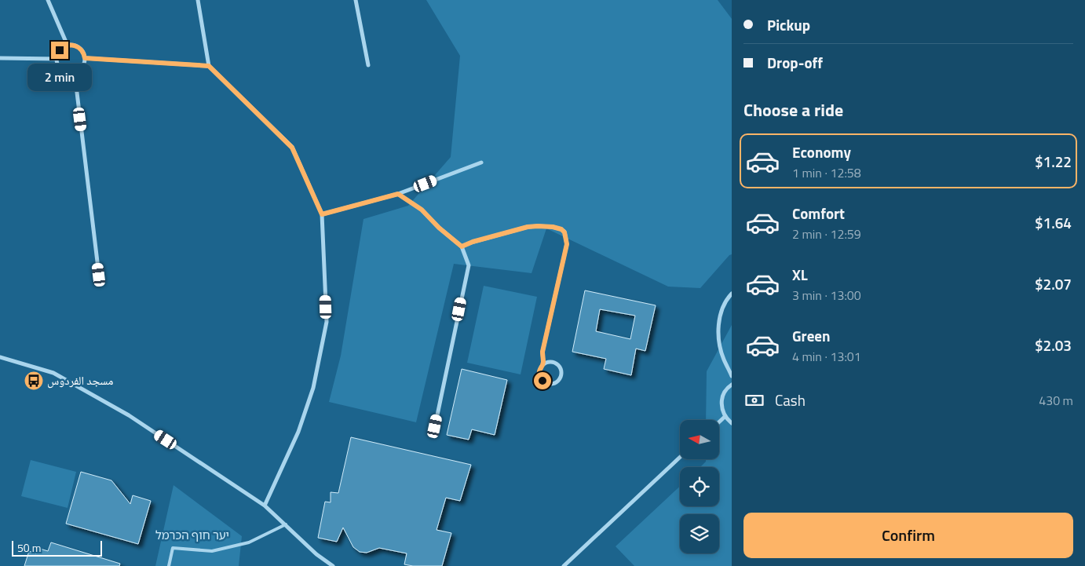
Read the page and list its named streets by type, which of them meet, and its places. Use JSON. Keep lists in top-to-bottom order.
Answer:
{
  "parks": ["יער חוף הכרמל"],
  "places": {
    "bus stop": ["مسجد الفردوس"]
  },
  "scale_bar": "50 m",
  "north": "left",
  "page": {
    "banner": ["Pickup", "Drop-off"],
    "bubble": "2 min",
    "heading": "Choose a ride",
    "list": [
      {
        "name": "Economy",
        "note": "1 min · 12:58",
        "value": "$1.22"
      },
      {
        "name": "Comfort",
        "note": "2 min · 12:59",
        "value": "$1.64"
      },
      {
        "name": "XL",
        "note": "3 min · 13:00",
        "value": "$2.07"
      },
      {
        "name": "Green",
        "note": "4 min · 13:01",
        "value": "$2.03"
      }
    ],
    "pay": ["Cash", "430 m"],
    "buttons": "Confirm",
    "scale": "50 m"
  }
}
